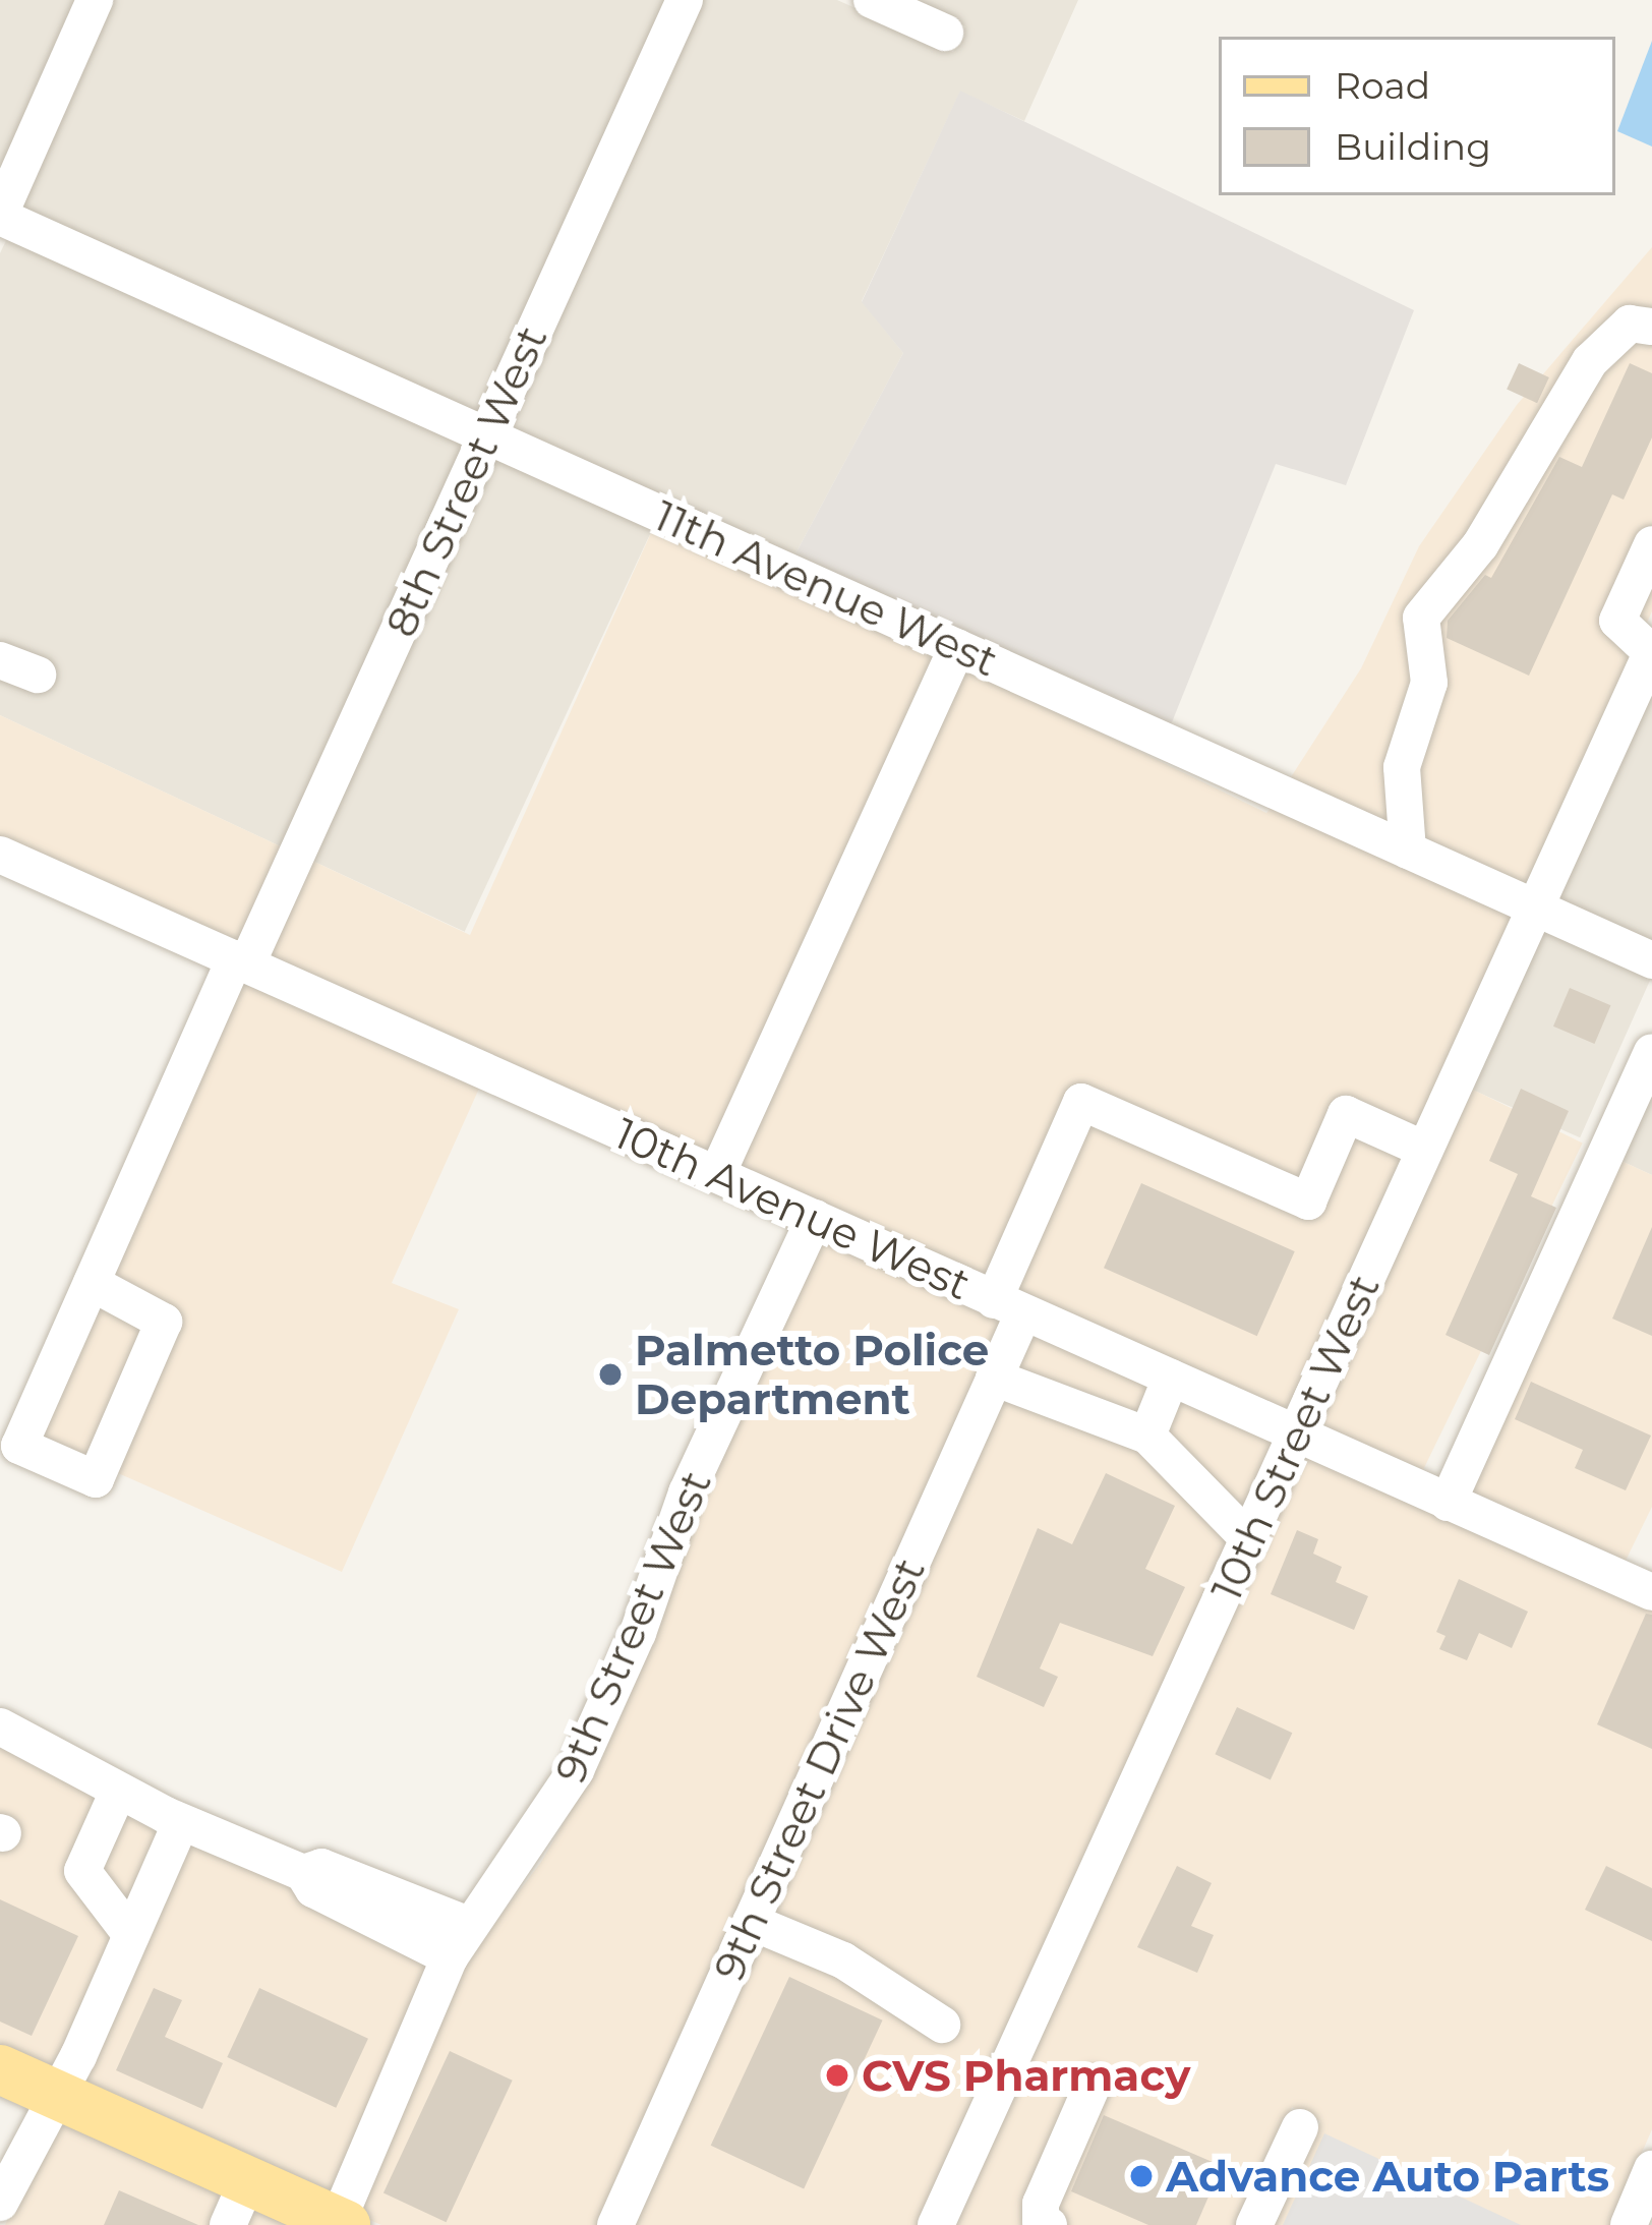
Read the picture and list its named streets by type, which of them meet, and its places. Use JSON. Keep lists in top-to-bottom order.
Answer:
{
  "streets": {
    "street": [
      "8th Street West",
      "11th Avenue West",
      "10th Avenue West",
      "10th Street West",
      "9th Street West",
      "9th Street Drive West"
    ]
  },
  "crossings": [
    ["8th Street West", "11th Avenue West"],
    ["8th Street West", "10th Avenue West"],
    ["11th Avenue West", "10th Street West"],
    ["10th Avenue West", "10th Street West"],
    ["10th Avenue West", "9th Street West"],
    ["10th Avenue West", "9th Street Drive West"],
    ["10th Street West", "9th Street Drive West"]
  ],
  "places": ["Palmetto Police Department", "CVS Pharmacy", "Advance Auto Parts"],
  "legend": ["Road", "Building"]
}
